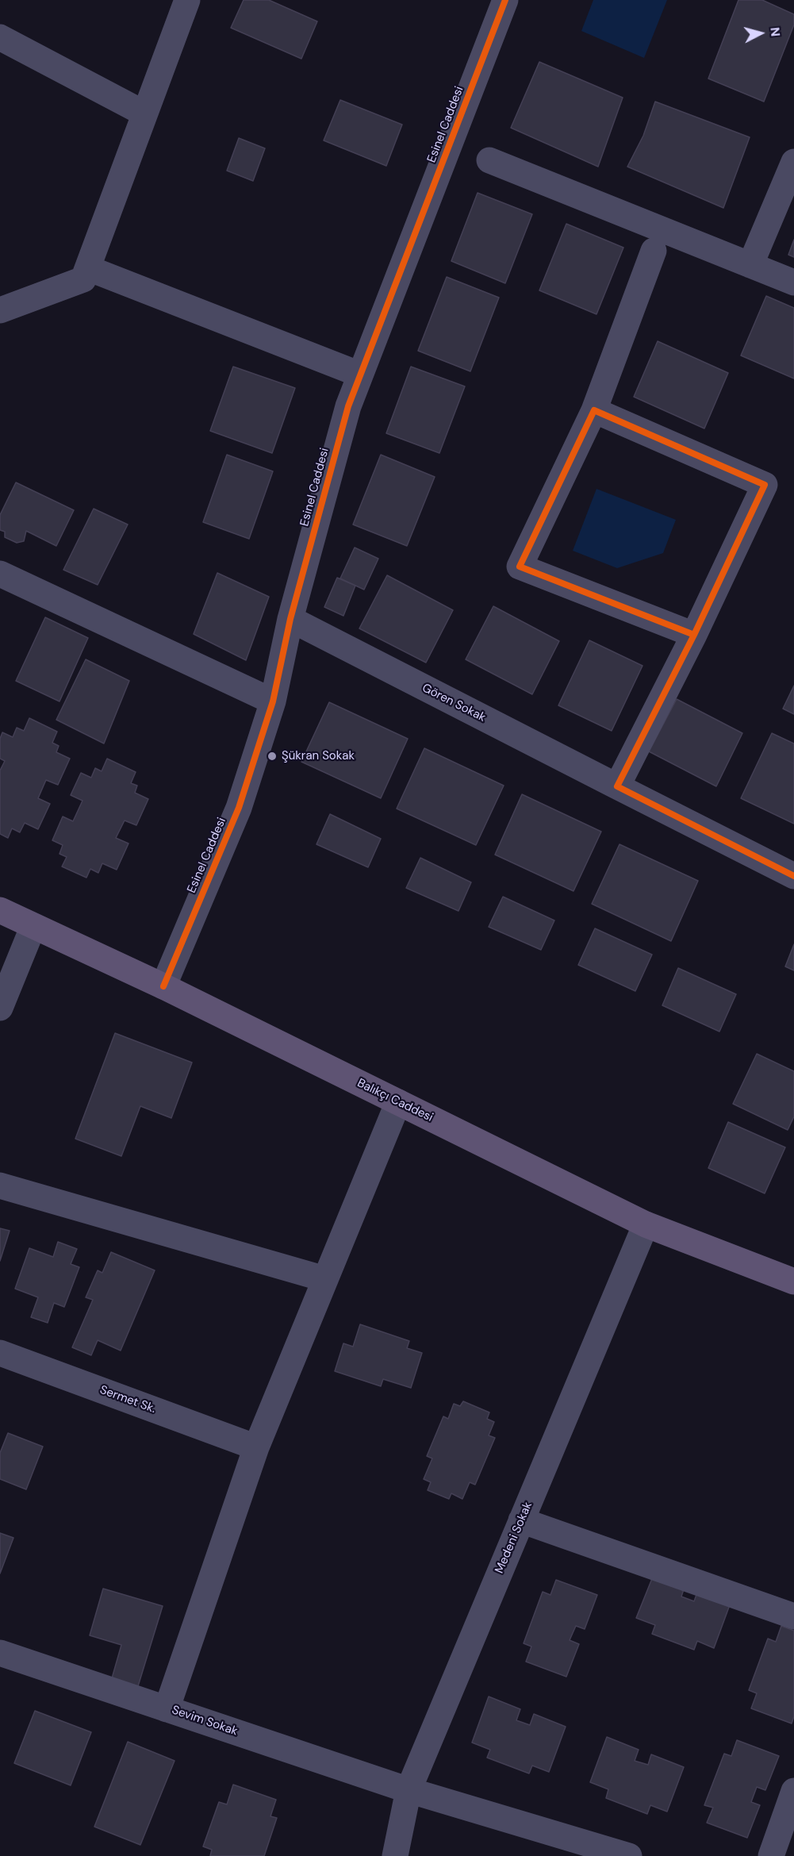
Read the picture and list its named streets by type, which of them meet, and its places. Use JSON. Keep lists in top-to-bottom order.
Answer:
{
  "streets": {
    "main road": ["Balıkçı Caddesi"],
    "street": [
      "Esinel Caddesi",
      "Gören Sokak",
      "Sermet Sk.",
      "Medeni Sokak",
      "Sevim Sokak"
    ]
  },
  "crossings": [
    ["Esinel Caddesi", "Gören Sokak"],
    ["Esinel Caddesi", "Balıkçı Caddesi"],
    ["Balıkçı Caddesi", "Medeni Sokak"],
    ["Medeni Sokak", "Sevim Sokak"]
  ],
  "places": ["Şükran Sokak"],
  "north": "right"
}
